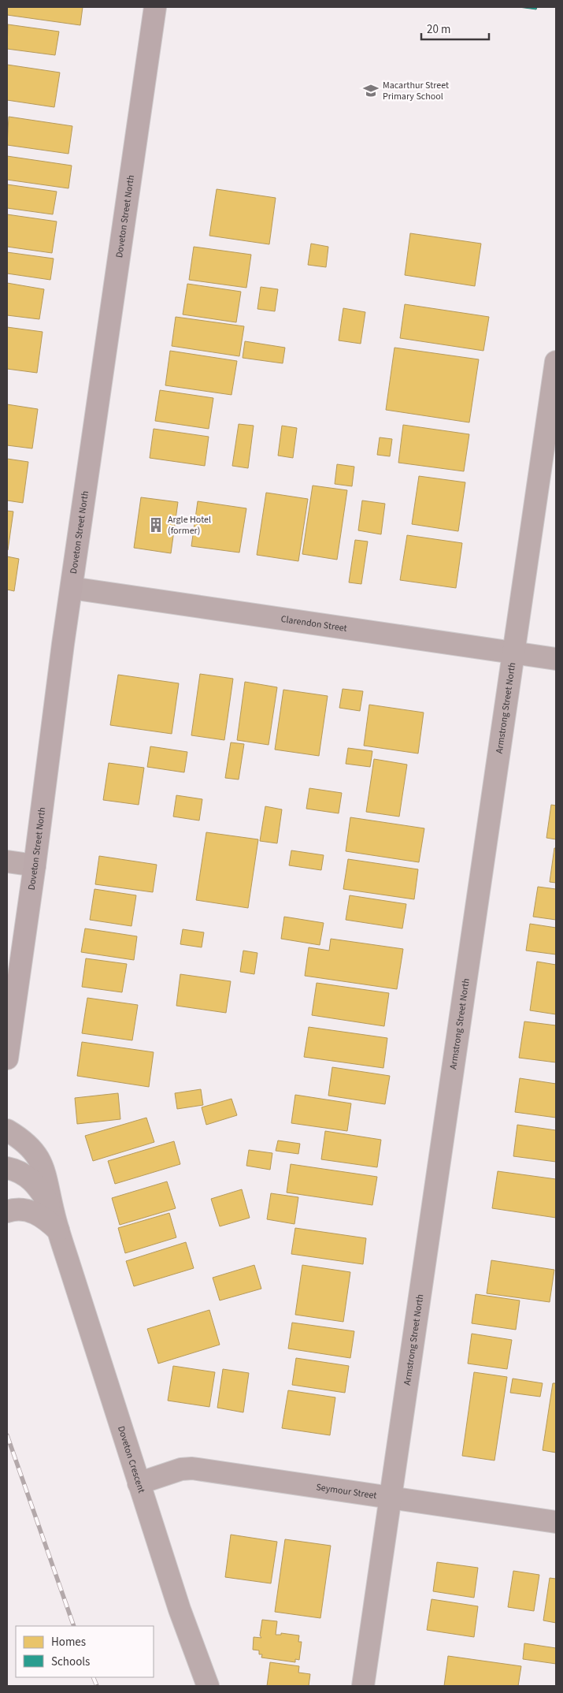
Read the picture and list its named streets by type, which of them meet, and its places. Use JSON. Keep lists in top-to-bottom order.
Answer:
{
  "streets": {
    "main road": ["Doveton Street North"],
    "street": [
      "Clarendon Street",
      "Armstrong Street North",
      "Doveton Crescent",
      "Seymour Street"
    ]
  },
  "crossings": [
    ["Doveton Street North", "Clarendon Street"],
    ["Clarendon Street", "Armstrong Street North"],
    ["Armstrong Street North", "Seymour Street"],
    ["Doveton Crescent", "Seymour Street"]
  ],
  "places": {
    "school or university": ["Macarthur Street Primary School"],
    "building": ["Argle Hotel (former)"]
  },
  "legend": ["Homes", "Schools"],
  "scale_bar": "20 m"
}
